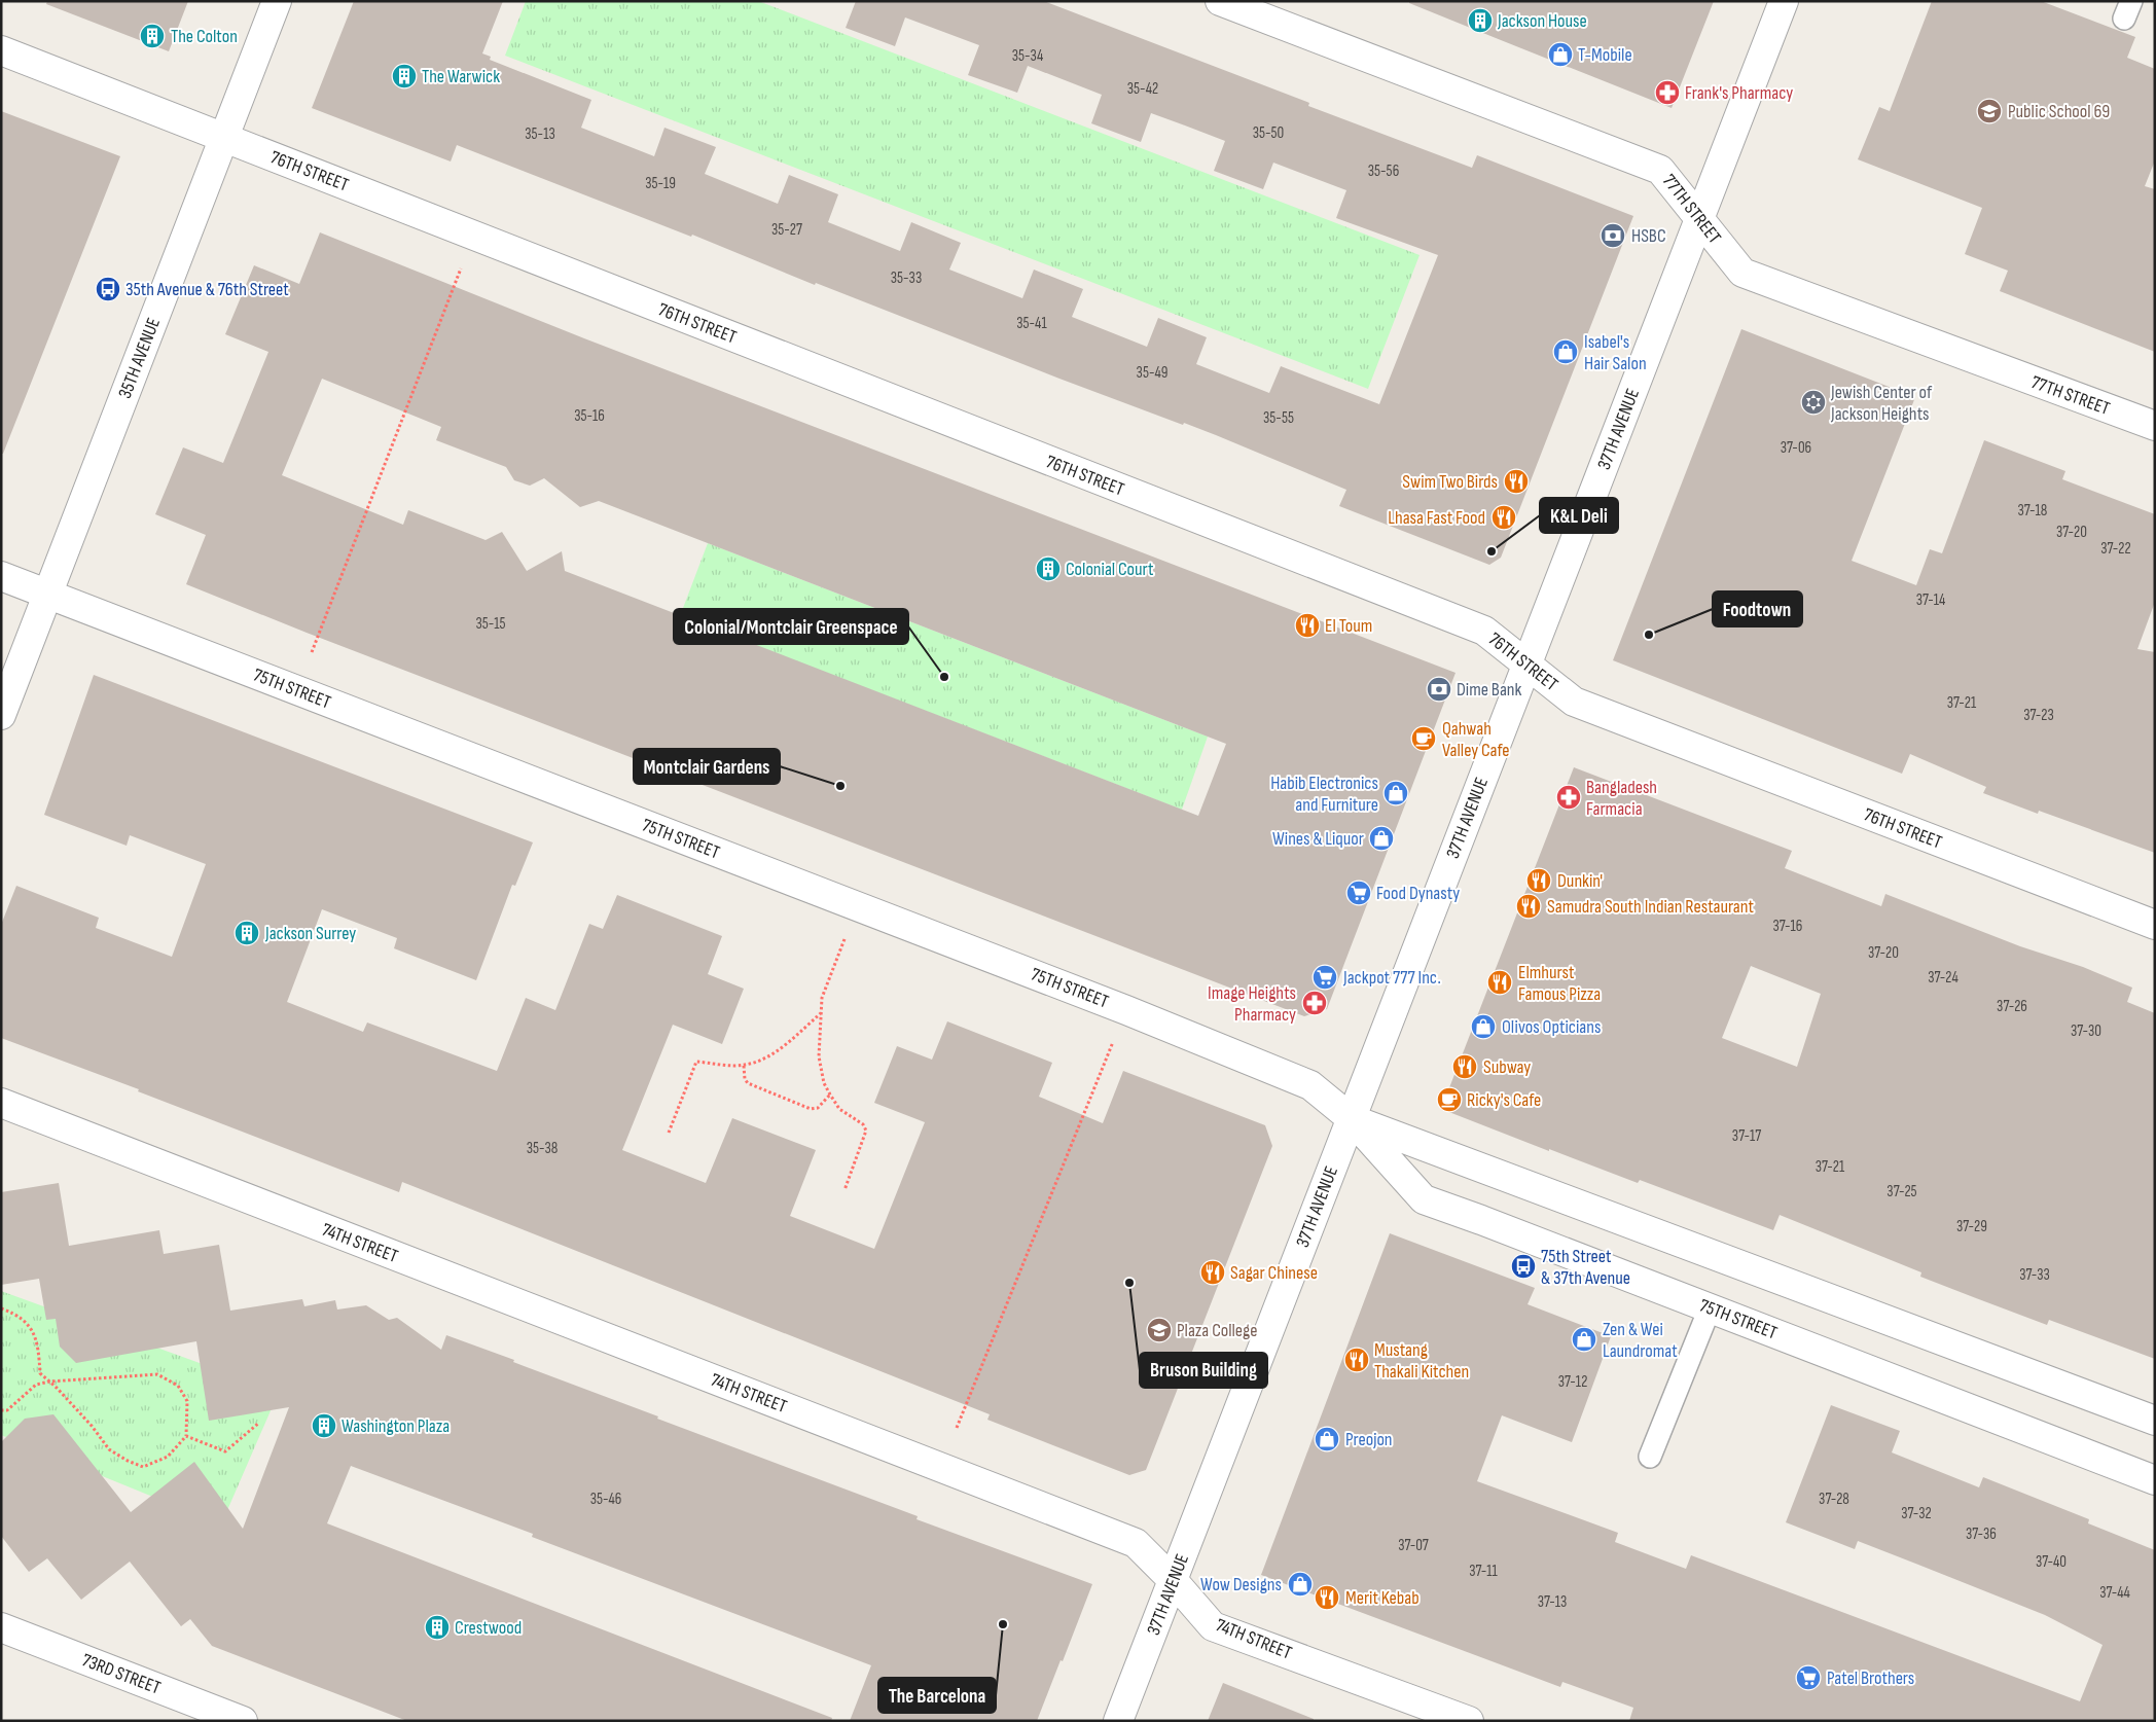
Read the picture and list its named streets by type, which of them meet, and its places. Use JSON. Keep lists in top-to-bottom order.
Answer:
{
  "streets": {
    "street": [
      "76TH STREET",
      "77TH STREET",
      "35TH AVENUE",
      "37TH AVENUE",
      "75TH STREET",
      "74TH STREET",
      "73RD STREET"
    ]
  },
  "crossings": [
    ["76TH STREET", "35TH AVENUE"],
    ["76TH STREET", "37TH AVENUE"],
    ["77TH STREET", "37TH AVENUE"],
    ["35TH AVENUE", "75TH STREET"],
    ["37TH AVENUE", "75TH STREET"],
    ["37TH AVENUE", "74TH STREET"]
  ],
  "places": {
    "building": [
      "Jackson House",
      "The Colton",
      "The Warwick",
      "Colonial Court",
      "Jackson Surrey",
      "Washington Plaza",
      "Crestwood"
    ],
    "shop": [
      "T-Mobile",
      "Isabel's Hair Salon",
      "Habib Electronics and Furniture",
      "Wines & Liquor",
      "Olivos Opticians",
      "Zen & Wei Laundromat",
      "Preojon",
      "Wow Designs"
    ],
    "pharmacy": ["Frank's Pharmacy", "Bangladesh Farmacia", "Image Heights Pharmacy"],
    "school or university": ["Public School 69", "Plaza College"],
    "bank": ["HSBC", "Dime Bank"],
    "bus stop": ["35th Avenue & 76th Street", "75th Street & 37th Avenue"],
    "synagogue": ["Jewish Center of Jackson Heights"],
    "restaurant": [
      "Swim Two Birds",
      "Lhasa Fast Food",
      "El Toum",
      "Dunkin'",
      "Samudra South Indian Restaurant",
      "Elmhurst Famous Pizza",
      "Subway",
      "Sagar Chinese",
      "Mustang Thakali Kitchen",
      "Merit Kebab"
    ],
    "other": [
      "K&L Deli",
      "Foodtown",
      "Colonial/Montclair Greenspace",
      "Montclair Gardens",
      "Bruson Building",
      "The Barcelona"
    ],
    "cafe": ["Qahwah Valley Cafe", "Ricky's Cafe"],
    "supermarket": ["Food Dynasty", "Jackpot 777 Inc.", "Patel Brothers"]
  },
  "house_numbers": [
    "35-34",
    "35-42",
    "35-50",
    "35-13",
    "35-56",
    "35-19",
    "35-27",
    "35-33",
    "35-41",
    "35-49",
    "35-16",
    "35-55",
    "37-06",
    "37-18",
    "37-20",
    "37-22",
    "37-14",
    "35-15",
    "37-21",
    "37-23",
    "37-16",
    "37-20",
    "37-24",
    "37-26",
    "37-30",
    "37-17",
    "35-38",
    "37-21",
    "37-25",
    "37-29",
    "37-33",
    "37-12",
    "35-46",
    "37-28",
    "37-32",
    "37-36",
    "37-07",
    "37-40",
    "37-11",
    "37-44",
    "37-13"
  ]
}
